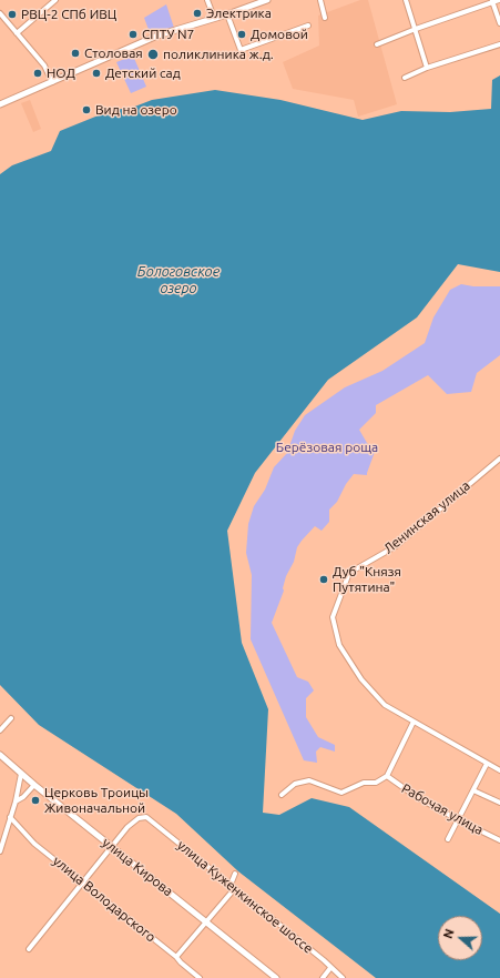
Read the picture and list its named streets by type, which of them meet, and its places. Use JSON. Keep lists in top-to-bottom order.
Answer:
{
  "streets": {
    "main road": ["улица Кирова"],
    "street": [
      "Ленинская улица",
      "Рабочая улица",
      "улица Куженкинское шоссе",
      "улица Володарского"
    ]
  },
  "crossings": [
    ["улица Кирова", "улица Куженкинское шоссе"]
  ],
  "water": ["Бологовское озеро"],
  "parks": ["Берёзовая роща"],
  "places": [
    "Электрика",
    "РВЦ-2 СПб ИВЦ",
    "СПТУ N7",
    "Домовой",
    "Столовая",
    "поликлиника ж.д.",
    "НОД",
    "Детский сад",
    "Вид на озеро",
    "Дуб \"Князя Путятина\"",
    "Церковь Троицы Живоначальной"
  ],
  "north": "left"
}
